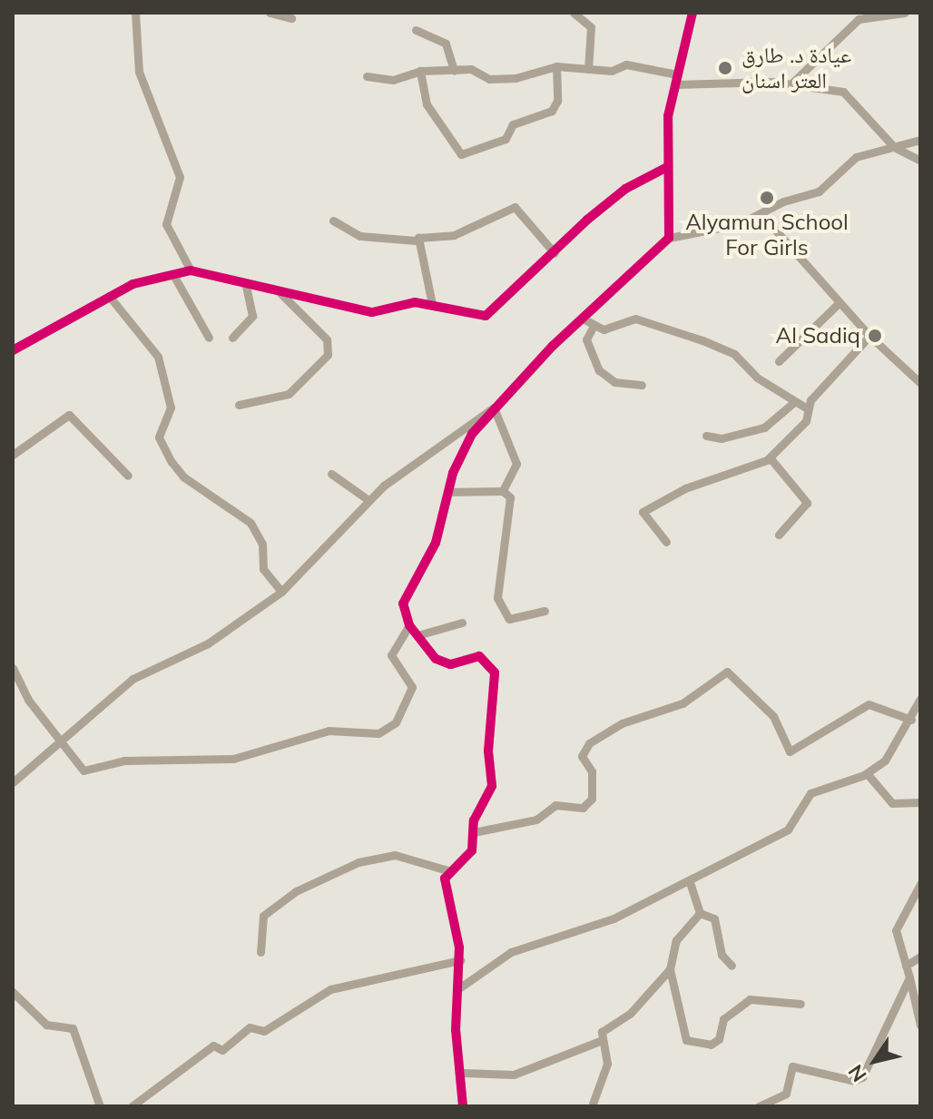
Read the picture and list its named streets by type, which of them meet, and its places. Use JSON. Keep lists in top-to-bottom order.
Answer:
{
  "places": ["عيادة د. طارق العتر اسنان", "Alyamun School For Girls", "Al Sadiq"],
  "north": "bottom left"
}
